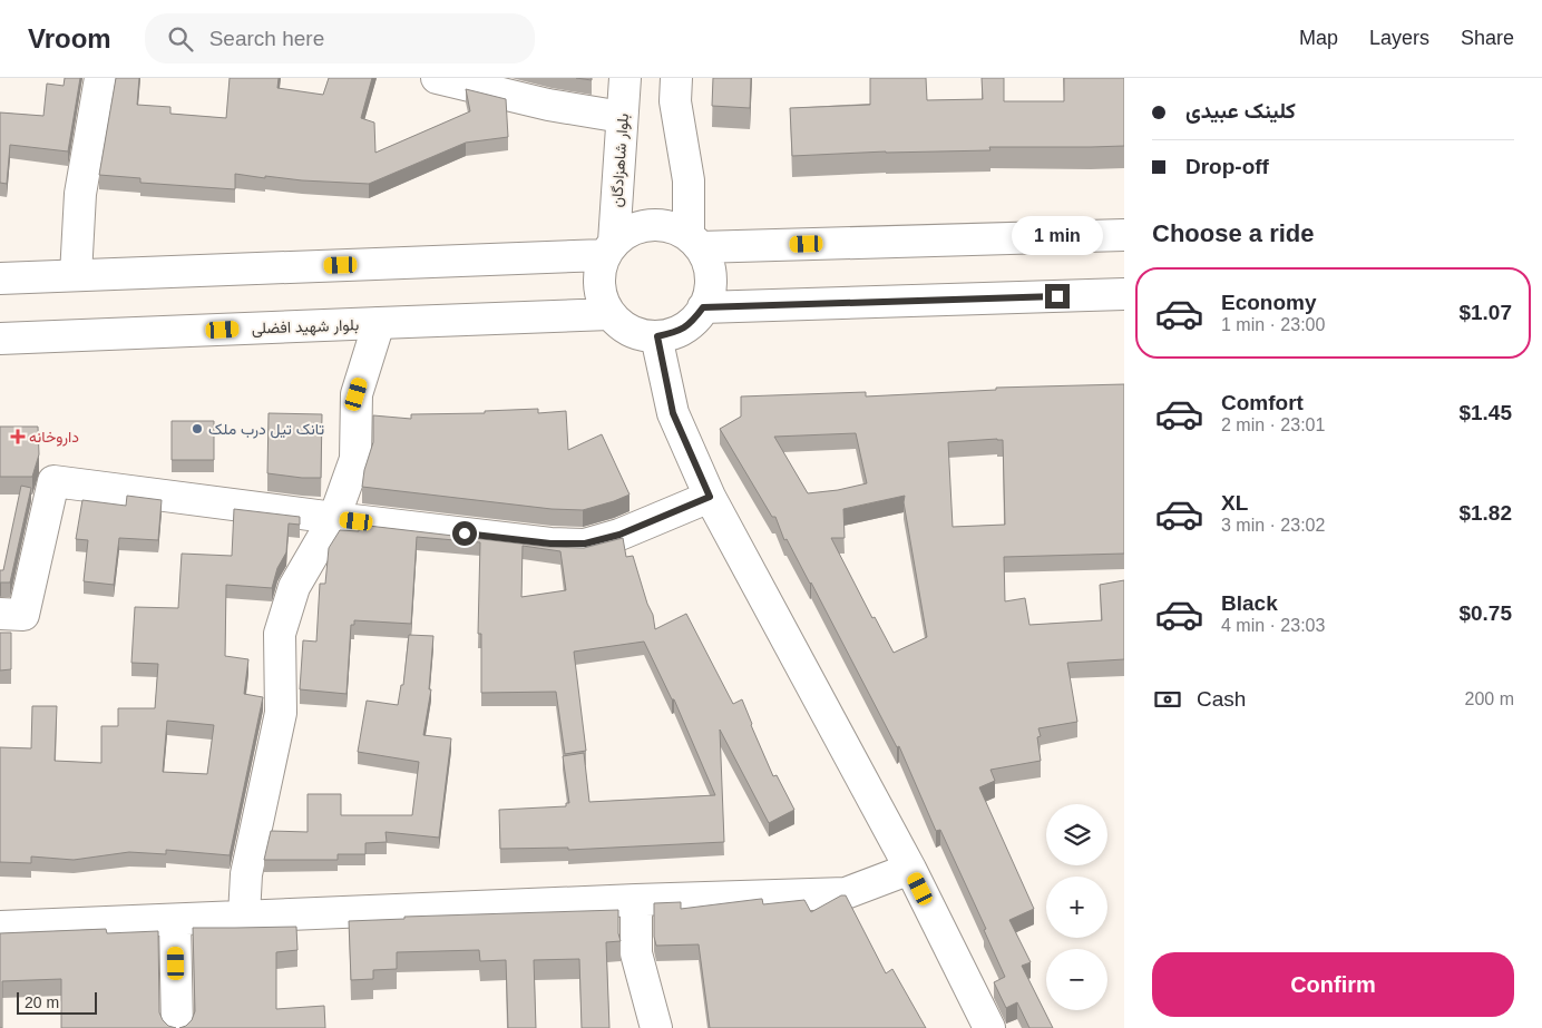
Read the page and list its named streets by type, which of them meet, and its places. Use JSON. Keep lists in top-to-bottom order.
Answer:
{
  "streets": {
    "street": ["بلوار شاهزادگان", "بلوار شهید افضلی"]
  },
  "crossings": [
    ["بلوار شاهزادگان", "بلوار شهید افضلی"]
  ],
  "places": {
    "other": ["تانک تیل درب ملک"],
    "health": ["داروخانه"]
  },
  "scale_bar": "20 m",
  "page": {
    "header": "Vroom",
    "search": "Search here",
    "nav": ["Map", "Layers", "Share"],
    "banner": ["کلینک عبیدی", "Drop-off"],
    "heading": "Choose a ride",
    "bubble": "1 min",
    "list": [
      {
        "name": "Economy",
        "note": "1 min · 23:00",
        "value": "$1.07"
      },
      {
        "name": "Comfort",
        "note": "2 min · 23:01",
        "value": "$1.45"
      },
      {
        "name": "XL",
        "note": "3 min · 23:02",
        "value": "$1.82"
      },
      {
        "name": "Black",
        "note": "4 min · 23:03",
        "value": "$0.75"
      }
    ],
    "pay": ["Cash", "200 m"],
    "map_buttons": ["+", "−"],
    "buttons": "Confirm",
    "scale": "20 m"
  }
}
